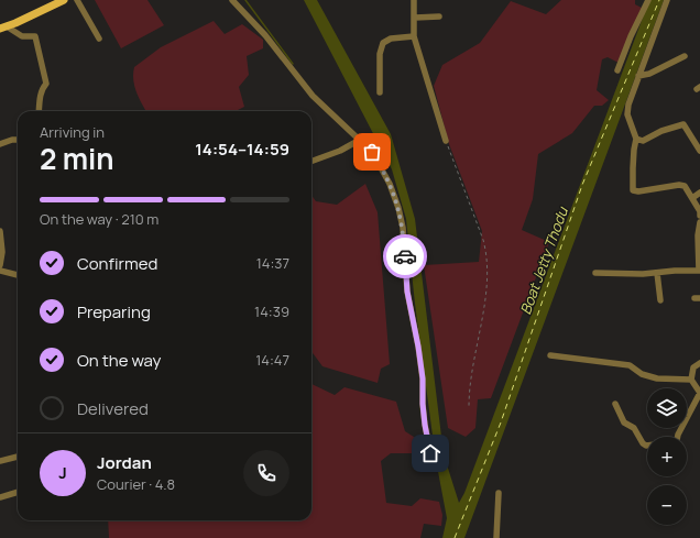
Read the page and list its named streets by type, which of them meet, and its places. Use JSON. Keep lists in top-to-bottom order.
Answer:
{
  "water": ["Boat Jetty Thodu"],
  "page": {
    "heading": ["2 min", "Arriving in", "14:54–14:59"],
    "panel": ["Jordan", "Courier · 4.8"],
    "bar": "On the way · 210 m",
    "list": [
      ["Confirmed", "14:37"],
      ["Preparing", "14:39"],
      ["On the way", "14:47"],
      "Delivered"
    ],
    "map_buttons": ["+", "−"],
    "round": "J"
  }
}
